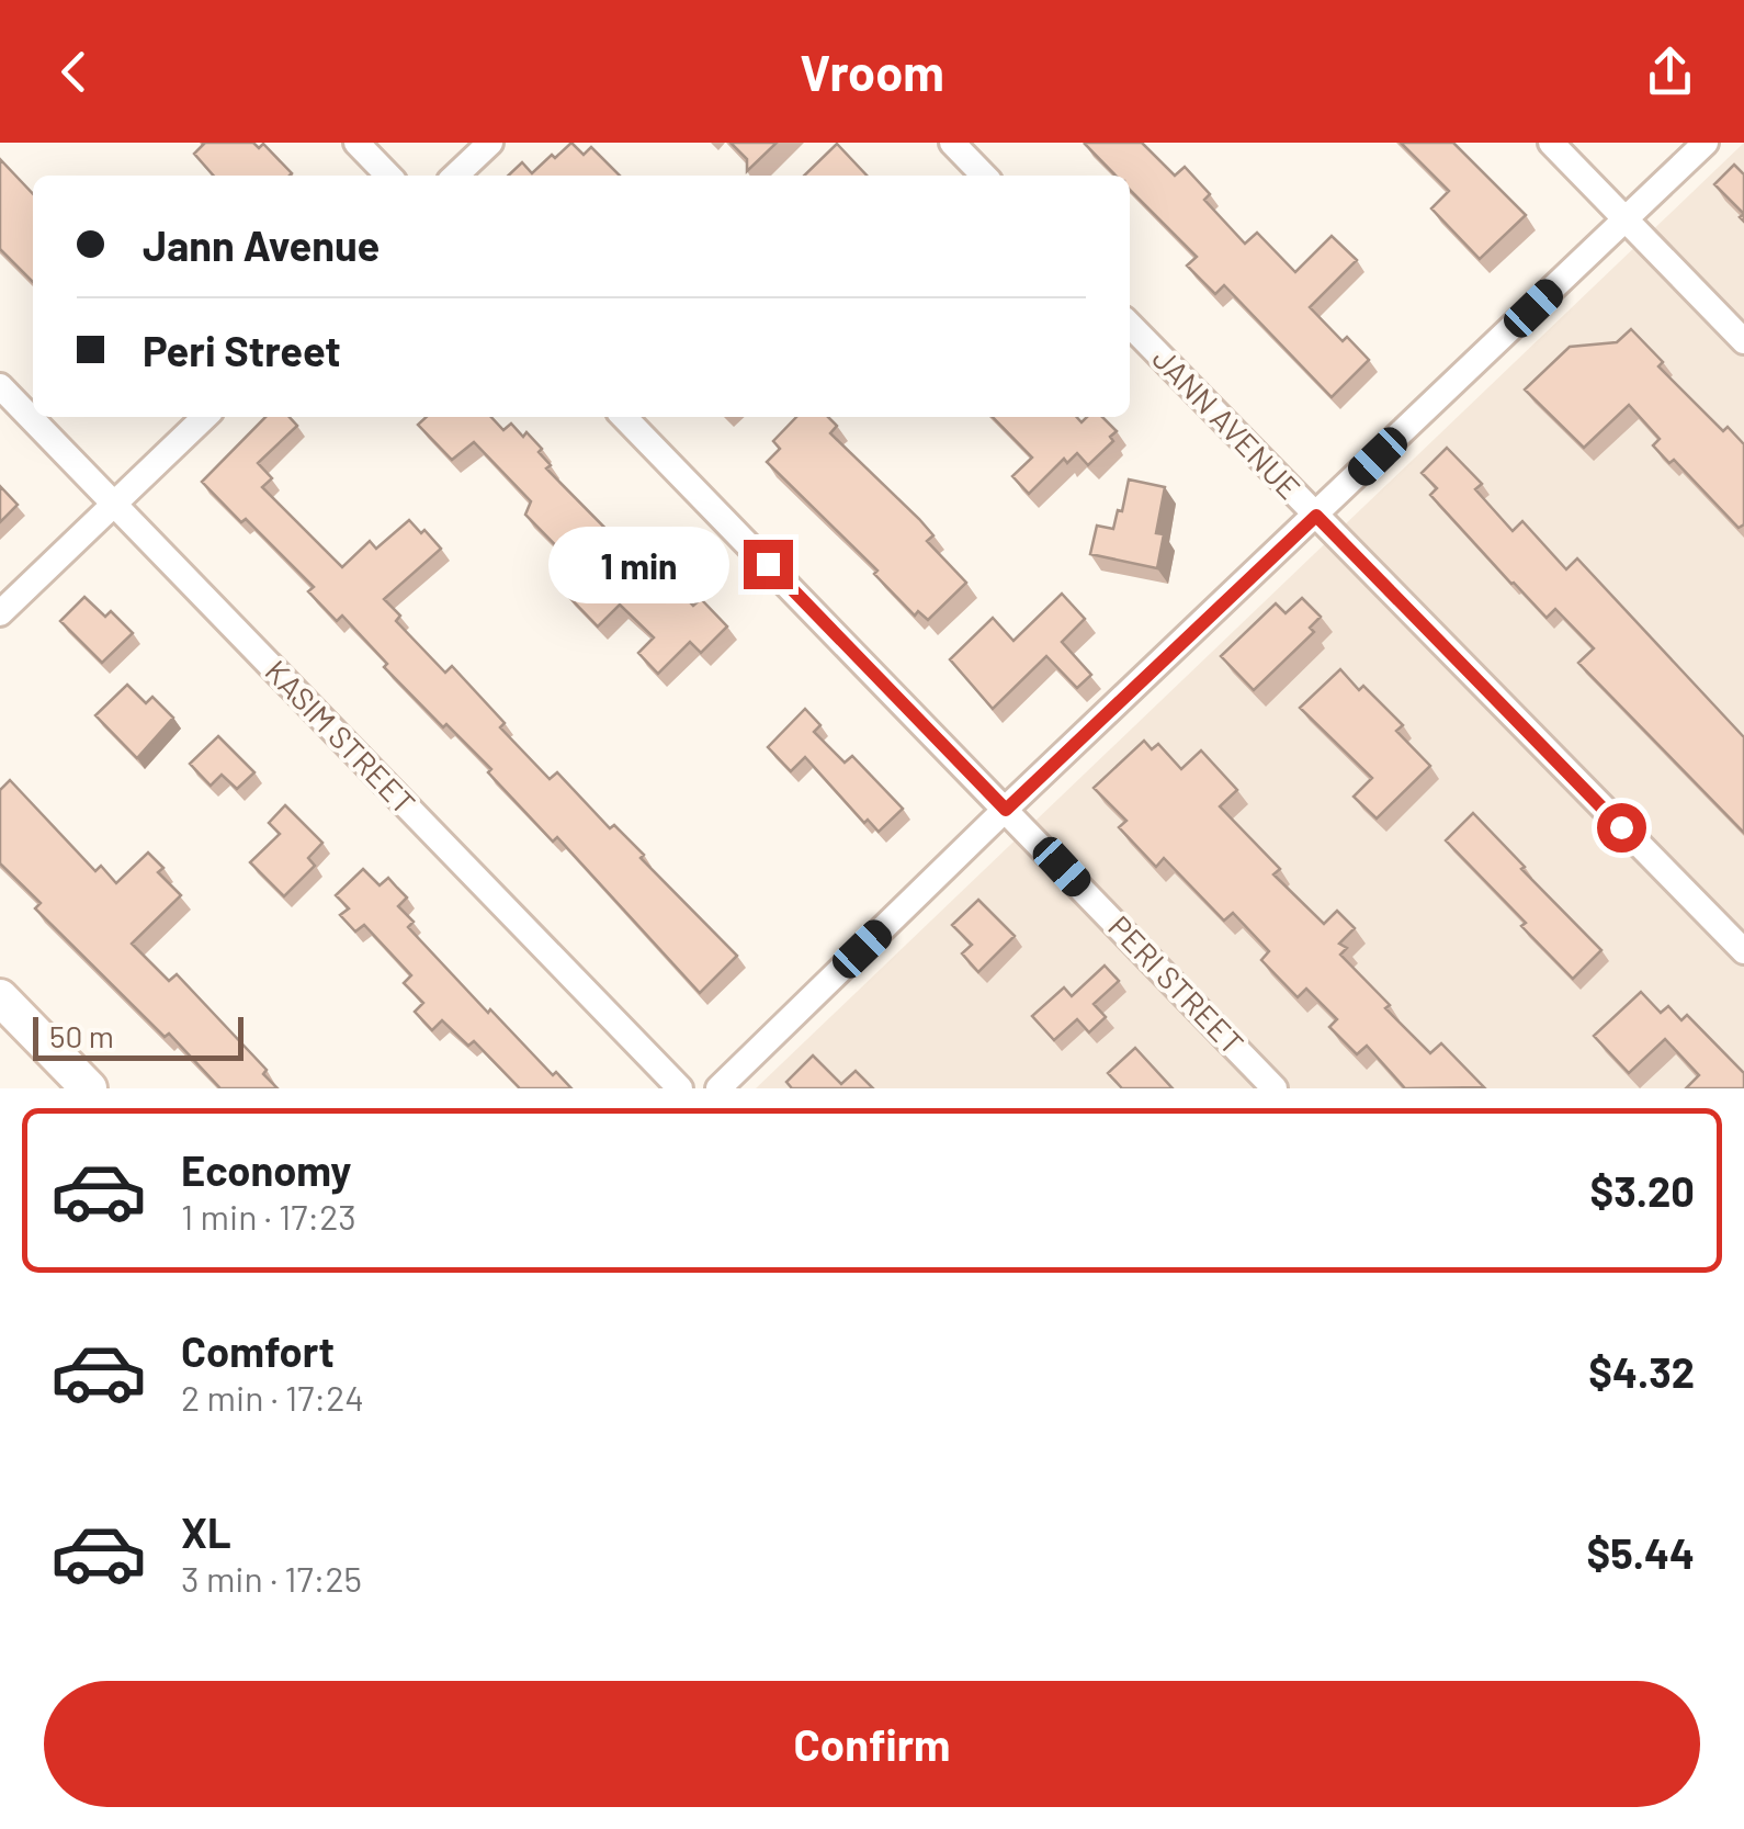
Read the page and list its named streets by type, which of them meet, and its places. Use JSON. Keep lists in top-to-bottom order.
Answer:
{
  "streets": {
    "street": ["JANN AVENUE", "KASIM STREET", "PERI STREET"]
  },
  "scale_bar": "50 m",
  "page": {
    "header": "Vroom",
    "banner": ["Jann Avenue", "Peri Street"],
    "bubble": "1 min",
    "scale": "50 m",
    "list": [
      {
        "name": "Economy",
        "note": "1 min · 17:23",
        "value": "$3.20"
      },
      {
        "name": "Comfort",
        "note": "2 min · 17:24",
        "value": "$4.32"
      },
      {
        "name": "XL",
        "note": "3 min · 17:25",
        "value": "$5.44"
      }
    ],
    "buttons": "Confirm"
  }
}
